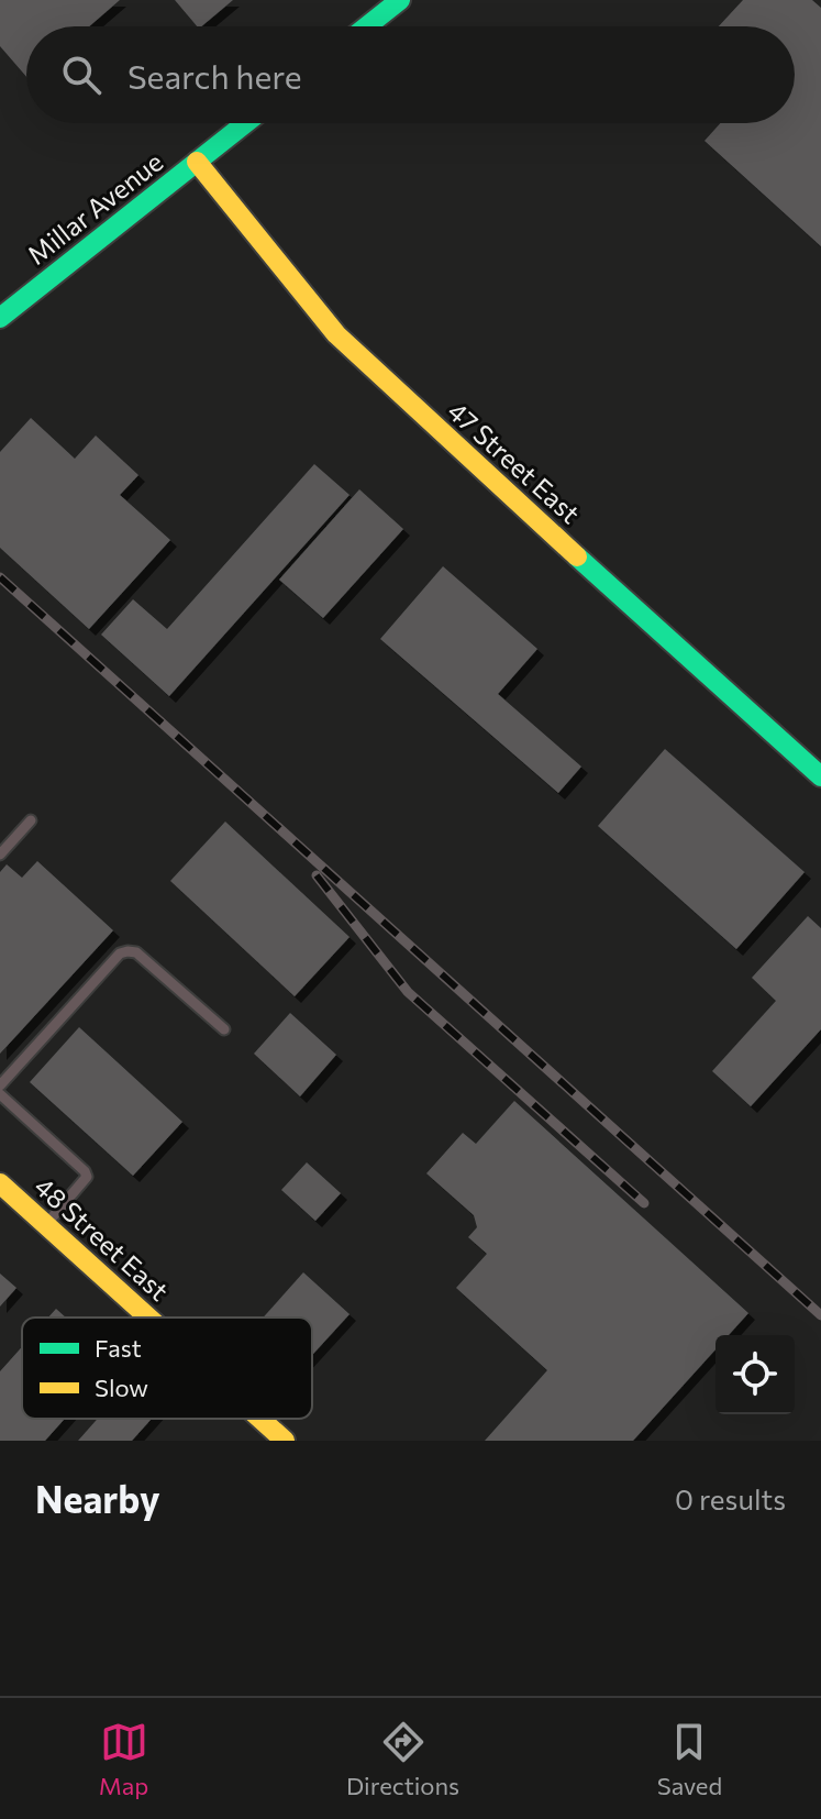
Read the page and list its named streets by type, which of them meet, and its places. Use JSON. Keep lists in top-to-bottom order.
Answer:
{
  "streets": {
    "street": ["Millar Avenue", "47 Street East", "48 Street East"]
  },
  "crossings": [
    ["Millar Avenue", "47 Street East"]
  ],
  "legend": ["Fast", "Slow"],
  "page": {
    "search": "Search here",
    "heading": ["Nearby", "0 results"],
    "nav": ["Map", "Directions", "Saved"]
  }
}
